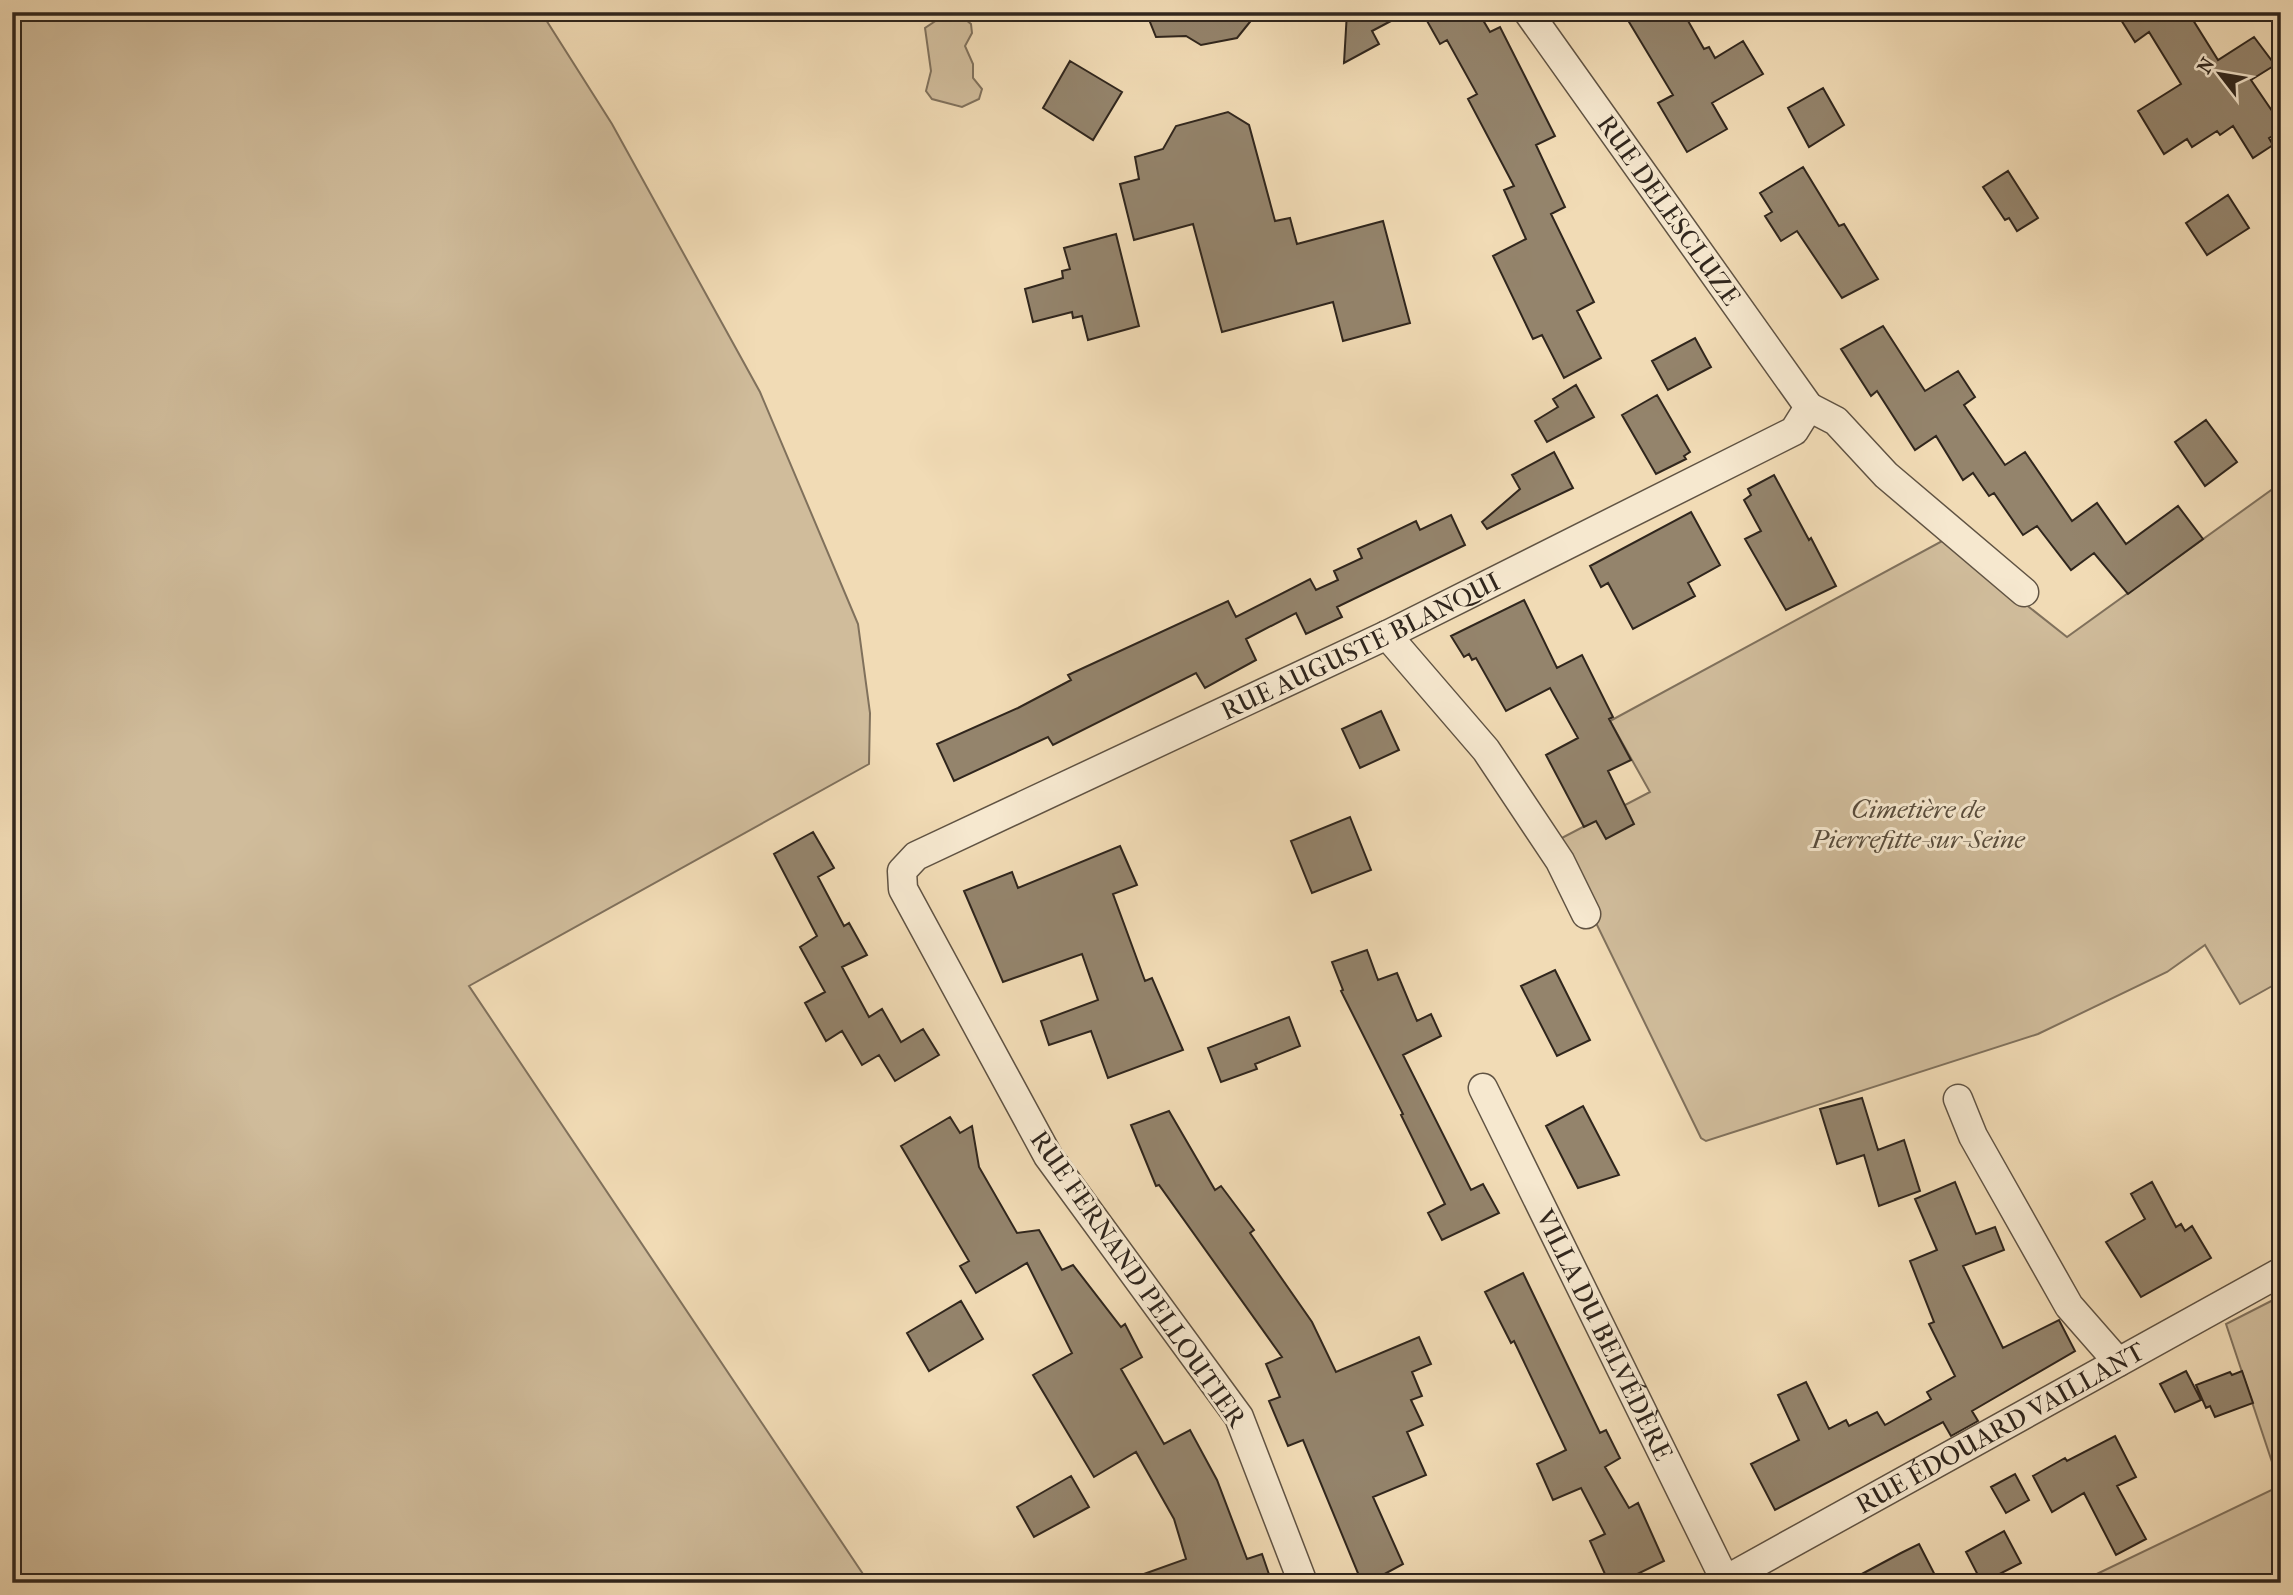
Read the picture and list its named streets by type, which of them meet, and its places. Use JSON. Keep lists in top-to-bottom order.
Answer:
{
  "streets": {
    "street": [
      "RUE DELESCLUZE",
      "RUE AUGUSTE BLANQUI",
      "RUE FERNAND PELLOUTIER",
      "VILLA DU BELVÉDÈRE",
      "RUE ÉDOUARD VAILLANT"
    ]
  },
  "crossings": [
    ["RUE DELESCLUZE", "RUE AUGUSTE BLANQUI"],
    ["RUE AUGUSTE BLANQUI", "RUE FERNAND PELLOUTIER"],
    ["VILLA DU BELVÉDÈRE", "RUE ÉDOUARD VAILLANT"]
  ],
  "parks": ["Cimetière de Pierrefitte-sur-Seine"],
  "north": "top left"
}
